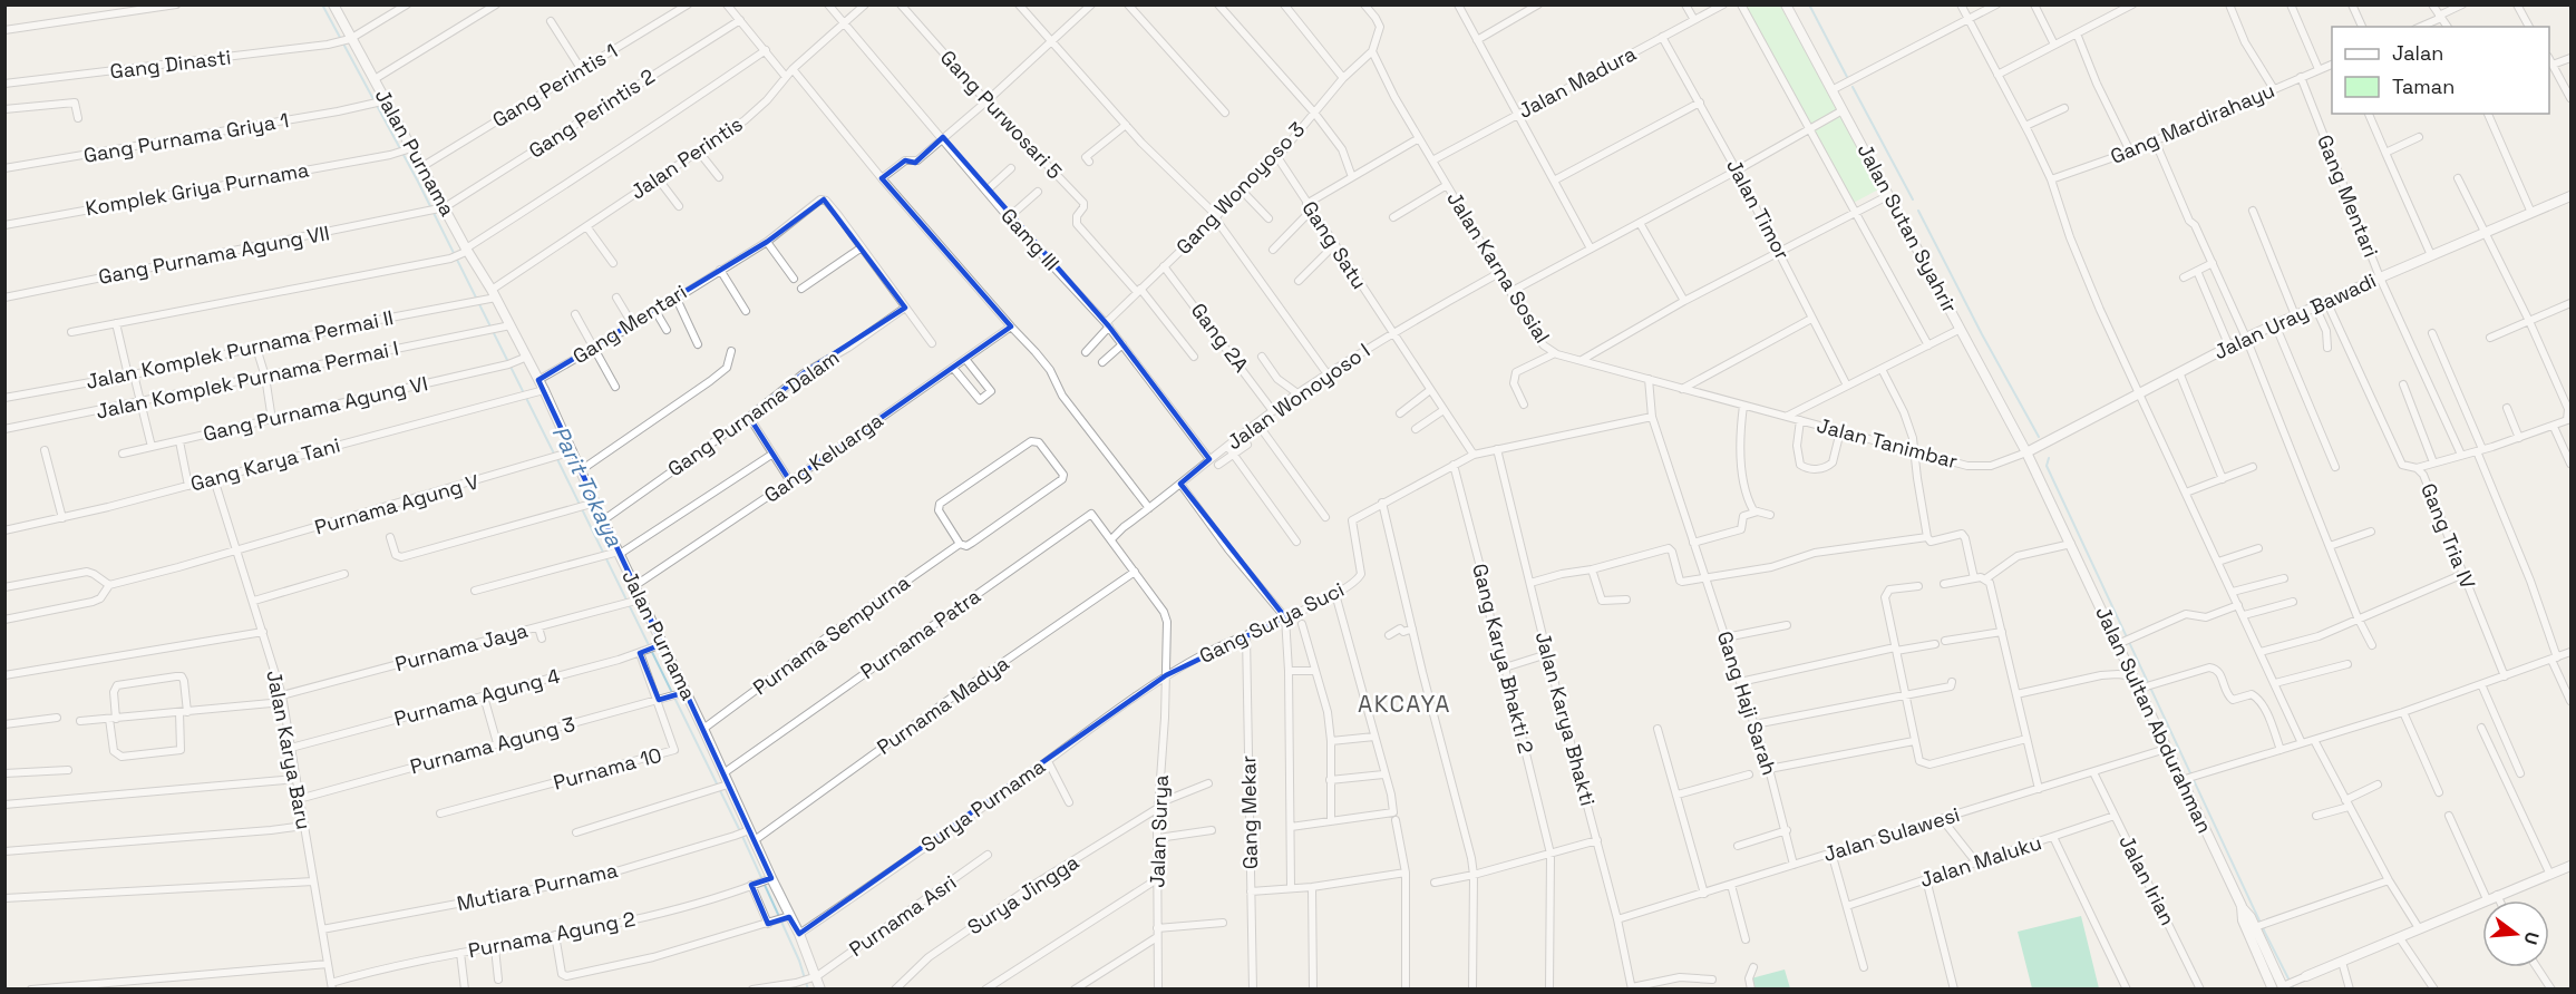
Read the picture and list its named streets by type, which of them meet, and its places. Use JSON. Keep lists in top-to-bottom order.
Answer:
{
  "streets": {
    "street": [
      "Gang Dinasti",
      "Jalan Madura",
      "Gang Perintis 1",
      "Gang Perintis 2",
      "Gang Purwosari 5",
      "Gang Mardirahayu",
      "Gang Purnama Griya 1",
      "Jalan Purnama",
      "Jalan Perintis",
      "Gang Wonoyoso 3",
      "Komplek Griya Purnama",
      "Gang Mentari",
      "Jalan Timor",
      "Jalan Sutan Syahrir",
      "Gamg III",
      "Gang Satu",
      "Gang Purnama Agung VII",
      "Jalan Karna Sosial",
      "Jalan Uray Bawadi",
      "Gang 2A",
      "Jalan Komplek Purnama Permai II",
      "Jalan Komplek Purnama Permai I",
      "Jalan Wonoyoso I",
      "Gang Purnama Agung VI",
      "Gang Purnama Dalam",
      "Jalan Tanimbar",
      "Gang Keluarga",
      "Gang Karya Tani",
      "Purnama Agung V",
      "Gang Tria IV",
      "Gang Surya Suci",
      "Purnama Patra",
      "Purnama Sempurna",
      "Purnama Jaya",
      "Gang Karya Bhakti 2",
      "Purnama Agung 4",
      "Gang Haji Sarah",
      "Purnama Madya",
      "Jalan Karya Bhakti",
      "Jalan Sultan Abdurahman",
      "Purnama Agung 3",
      "Jalan Karya Baru",
      "Purnama 10",
      "Surya Purnama",
      "Gang Mekar",
      "Jalan Surya",
      "Jalan Sulawesi",
      "Jalan Maluku",
      "Jalan Irian",
      "Mutiara Purnama",
      "Surya Jingga",
      "Purnama Asri",
      "Purnama Agung 2"
    ]
  },
  "crossings": [
    ["Gang Dinasti", "Jalan Purnama"],
    ["Jalan Madura", "Jalan Timor"],
    ["Jalan Madura", "Jalan Karna Sosial"],
    ["Gang Perintis 1", "Jalan Purnama"],
    ["Gang Perintis 2", "Jalan Purnama"],
    ["Gang Perintis 2", "Gang Purnama Agung VII"],
    ["Gang Purwosari 5", "Gang Wonoyoso 3"],
    ["Gang Mardirahayu", "Gang Mentari"],
    ["Gang Purnama Griya 1", "Jalan Purnama"],
    ["Jalan Purnama", "Jalan Perintis"],
    ["Jalan Purnama", "Komplek Griya Purnama"],
    ["Jalan Purnama", "Gang Mentari"],
    ["Jalan Purnama", "Gang Purnama Agung VII"],
    ["Jalan Purnama", "Jalan Komplek Purnama Permai II"],
    ["Jalan Purnama", "Jalan Komplek Purnama Permai I"],
    ["Jalan Purnama", "Gang Purnama Agung VI"],
    ["Jalan Purnama", "Gang Purnama Dalam"],
    ["Jalan Purnama", "Gang Keluarga"],
    ["Jalan Purnama", "Gang Karya Tani"],
    ["Jalan Purnama", "Purnama Agung V"],
    ["Jalan Purnama", "Purnama Patra"],
    ["Jalan Purnama", "Purnama Sempurna"],
    ["Jalan Purnama", "Purnama Jaya"],
    ["Jalan Purnama", "Purnama Agung 4"],
    ["Jalan Purnama", "Purnama Madya"],
    ["Jalan Purnama", "Purnama Agung 3"],
    ["Jalan Purnama", "Surya Purnama"],
    ["Jalan Purnama", "Mutiara Purnama"],
    ["Jalan Purnama", "Purnama Asri"],
    ["Jalan Purnama", "Purnama Agung 2"],
    ["Jalan Perintis", "Gamg III"],
    ["Jalan Perintis", "Jalan Komplek Purnama Permai II"],
    ["Gang Wonoyoso 3", "Gamg III"],
    ["Gang Wonoyoso 3", "Gang Satu"],
    ["Gang Wonoyoso 3", "Jalan Karna Sosial"],
    ["Gang Wonoyoso 3", "Gang 2A"],
    ["Gang Mentari", "Jalan Uray Bawadi"],
    ["Jalan Sutan Syahrir", "Jalan Uray Bawadi"],
    ["Jalan Sutan Syahrir", "Jalan Tanimbar"],
    ["Jalan Sutan Syahrir", "Jalan Sultan Abdurahman"],
    ["Gamg III", "Jalan Wonoyoso I"],
    ["Gang Satu", "Jalan Wonoyoso I"],
    ["Gang Satu", "Gang Surya Suci"],
    ["Jalan Karna Sosial", "Jalan Wonoyoso I"],
    ["Jalan Karna Sosial", "Jalan Tanimbar"],
    ["Jalan Karna Sosial", "Gang Haji Sarah"],
    ["Jalan Uray Bawadi", "Jalan Tanimbar"],
    ["Jalan Uray Bawadi", "Gang Tria IV"],
    ["Jalan Uray Bawadi", "Jalan Sultan Abdurahman"],
    ["Gang 2A", "Jalan Wonoyoso I"],
    ["Jalan Wonoyoso I", "Purnama Patra"],
    ["Jalan Wonoyoso I", "Jalan Surya"],
    ["Jalan Tanimbar", "Jalan Sultan Abdurahman"],
    ["Gang Karya Tani", "Jalan Karya Baru"],
    ["Purnama Agung V", "Jalan Karya Baru"],
    ["Gang Surya Suci", "Gang Karya Bhakti 2"],
    ["Gang Surya Suci", "Gang Haji Sarah"],
    ["Gang Surya Suci", "Jalan Karya Bhakti"],
    ["Gang Surya Suci", "Surya Purnama"],
    ["Gang Surya Suci", "Gang Mekar"],
    ["Gang Surya Suci", "Jalan Surya"],
    ["Purnama Patra", "Jalan Surya"],
    ["Purnama Jaya", "Jalan Karya Baru"],
    ["Purnama Agung 4", "Jalan Karya Baru"],
    ["Purnama Agung 4", "Purnama 10"],
    ["Gang Haji Sarah", "Jalan Sulawesi"],
    ["Purnama Madya", "Jalan Surya"],
    ["Jalan Karya Bhakti", "Jalan Sulawesi"],
    ["Jalan Sultan Abdurahman", "Jalan Sulawesi"],
    ["Purnama Agung 3", "Jalan Karya Baru"],
    ["Purnama Agung 3", "Purnama 10"],
    ["Jalan Karya Baru", "Mutiara Purnama"],
    ["Jalan Karya Baru", "Purnama Agung 2"],
    ["Surya Purnama", "Jalan Surya"],
    ["Jalan Surya", "Surya Jingga"],
    ["Jalan Sulawesi", "Jalan Irian"],
    ["Jalan Maluku", "Jalan Irian"]
  ],
  "districts": ["AKCAYA"],
  "water": ["Parit Tokaya"],
  "legend": ["Jalan", "Taman"],
  "north": "right"
}
